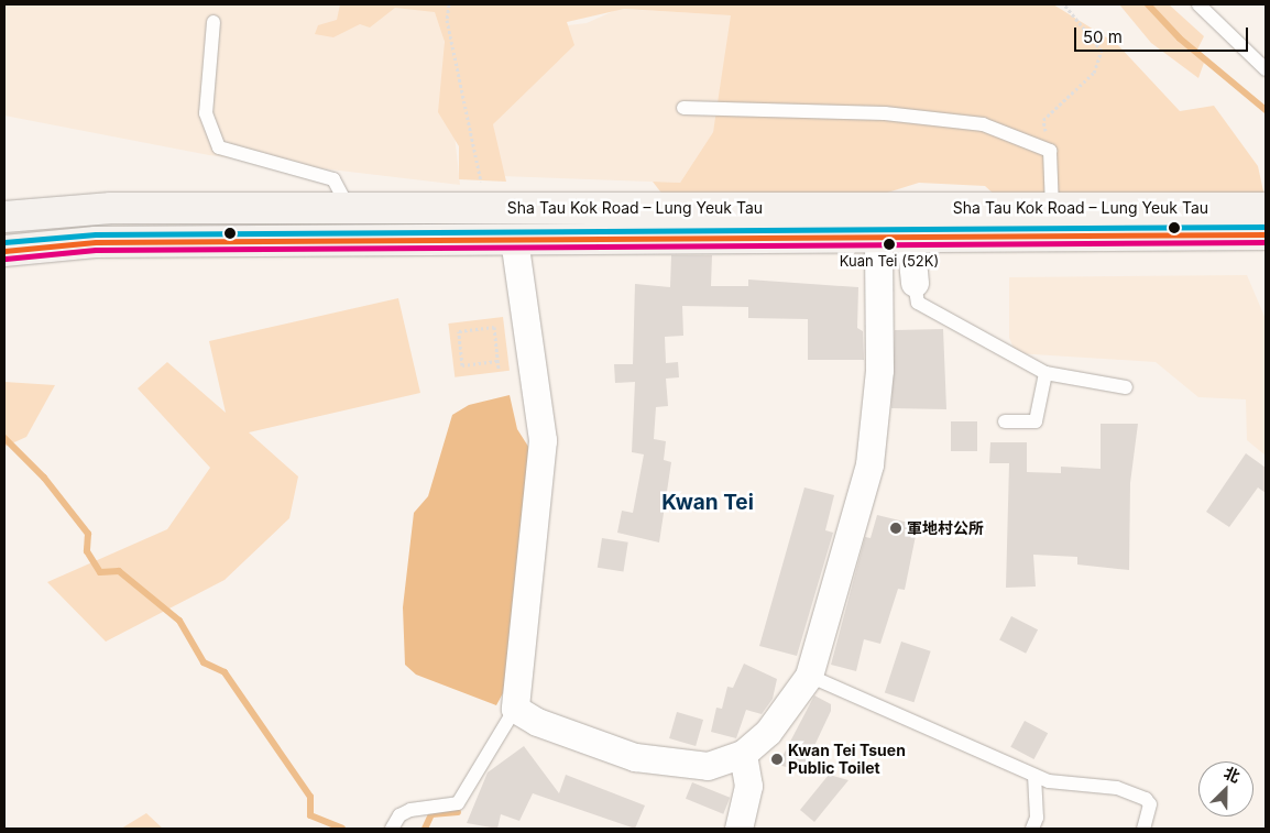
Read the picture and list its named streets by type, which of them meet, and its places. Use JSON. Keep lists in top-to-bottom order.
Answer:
{
  "streets": {
    "main road": ["Sha Tau Kok Road – Lung Yeuk Tau"]
  },
  "districts": ["Kwan Tei"],
  "places": ["Kuan Tei (52K)", "軍地村公所", "Kwan Tei Tsuen Public Toilet"],
  "scale_bar": "50 m",
  "north": "top right"
}
